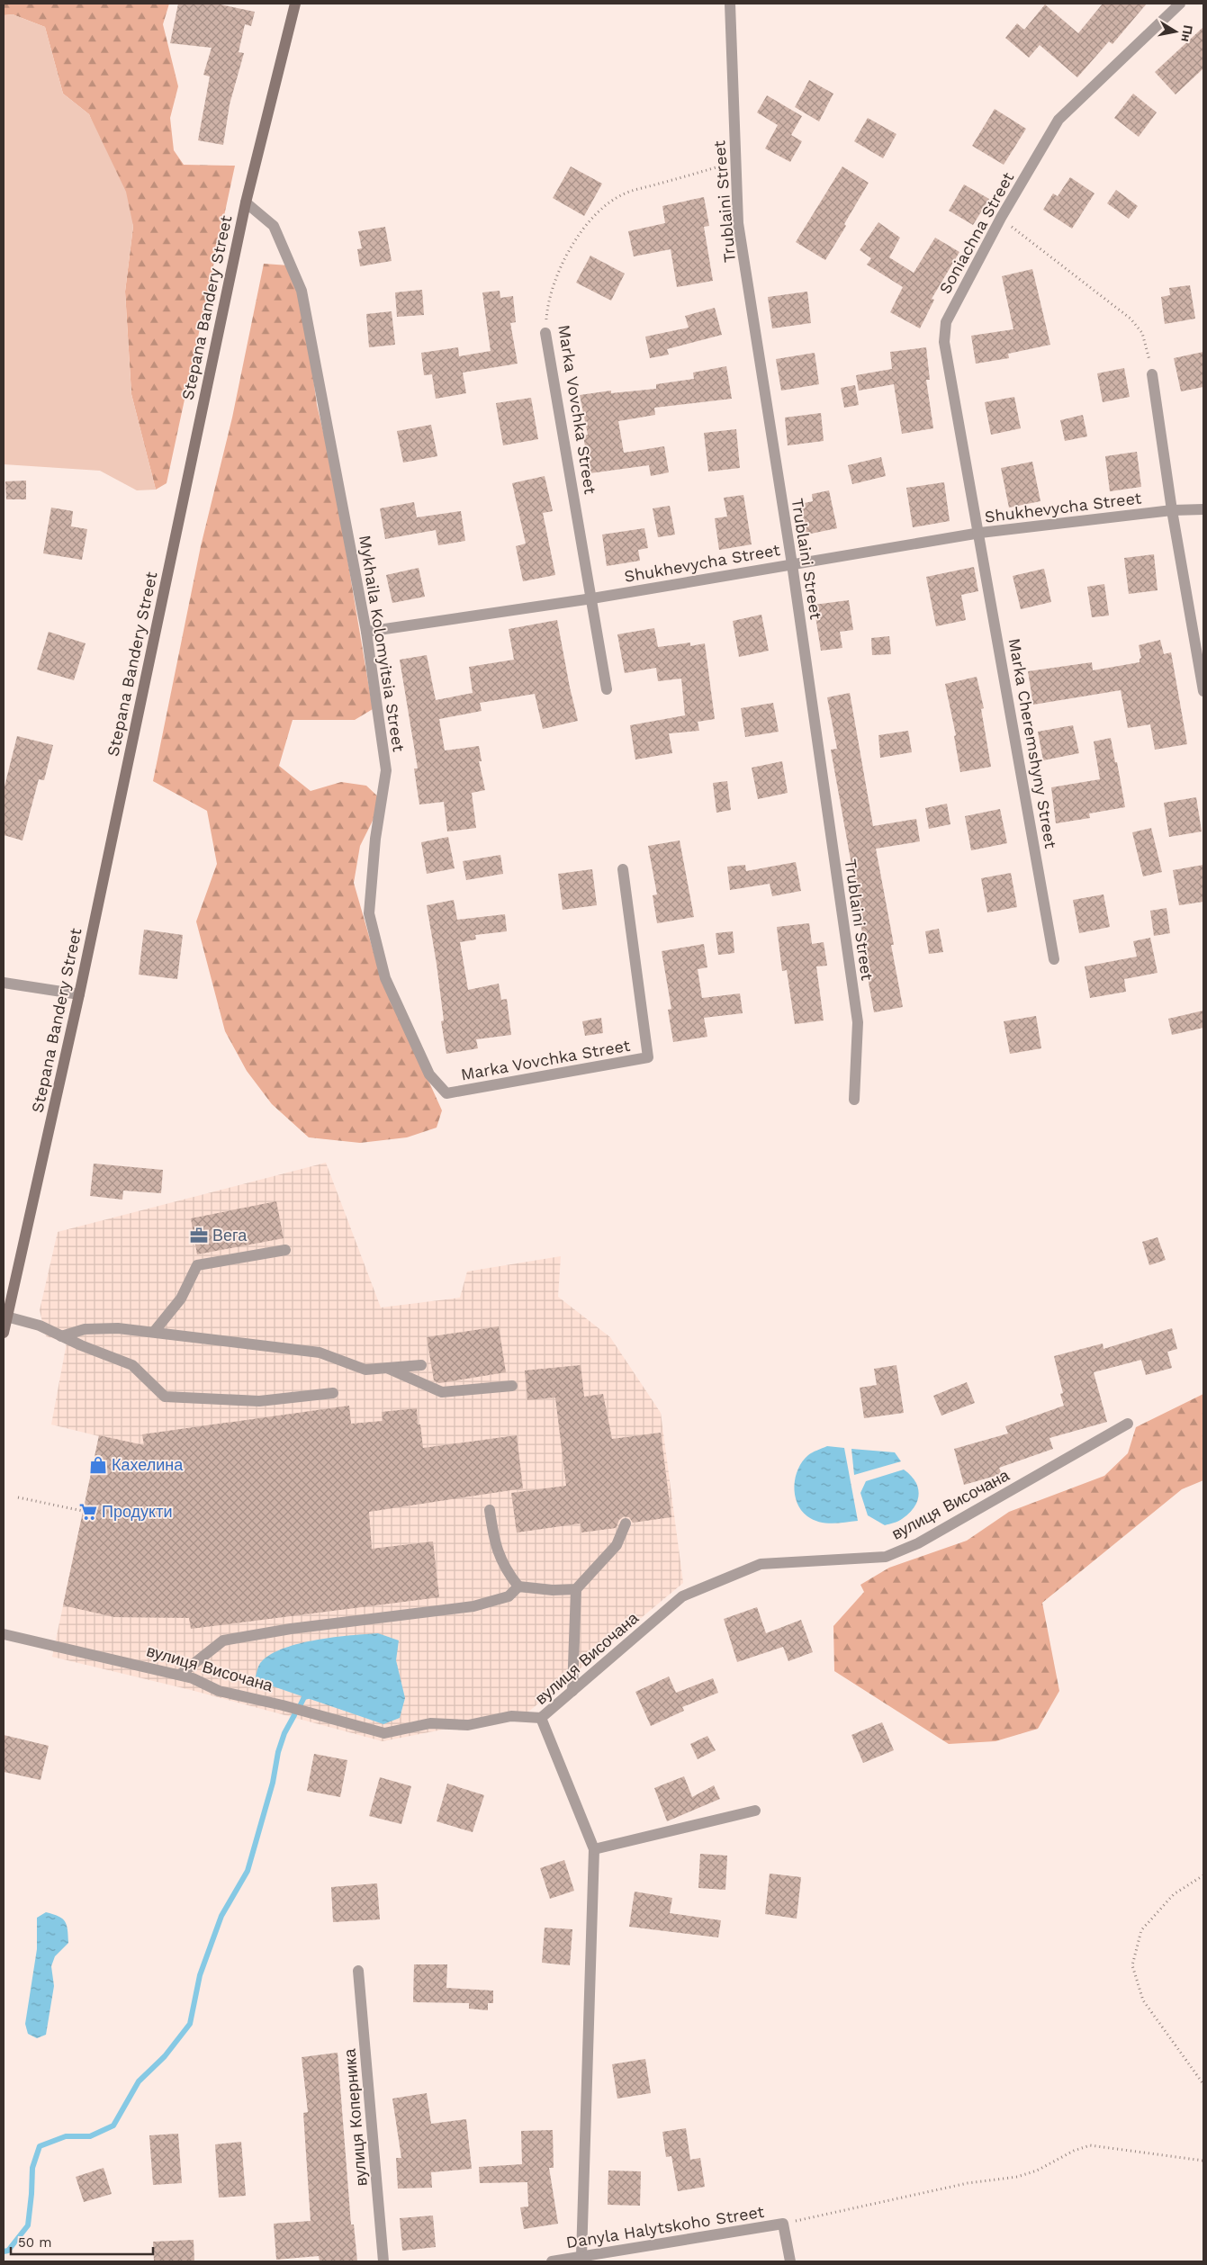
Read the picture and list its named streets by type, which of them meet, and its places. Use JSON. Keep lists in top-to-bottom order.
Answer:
{
  "streets": {
    "main road": ["Stepana Bandery Street"],
    "street": [
      "Trublaini Street",
      "Soniachna Street",
      "Marka Vovchka Street",
      "Shukhevycha Street",
      "Mykhaila Kolomyitsia Street",
      "Marka Cheremshyny Street",
      "вулиця Височана",
      "вулиця Коперника",
      "Danyla Halytskoho Street"
    ]
  },
  "crossings": [
    ["Trublaini Street", "Marka Vovchka Street"],
    ["Trublaini Street", "Shukhevycha Street"],
    ["Soniachna Street", "Shukhevycha Street"],
    ["Soniachna Street", "Marka Cheremshyny Street"],
    ["Stepana Bandery Street", "Mykhaila Kolomyitsia Street"],
    ["Marka Vovchka Street", "Shukhevycha Street"],
    ["Marka Vovchka Street", "Mykhaila Kolomyitsia Street"],
    ["Shukhevycha Street", "Mykhaila Kolomyitsia Street"],
    ["Shukhevycha Street", "Marka Cheremshyny Street"]
  ],
  "places": {
    "office": ["Вега"],
    "shop": ["Кахелина"],
    "supermarket": ["Продукти"]
  },
  "scale_bar": "50 m",
  "north": "right"
}
